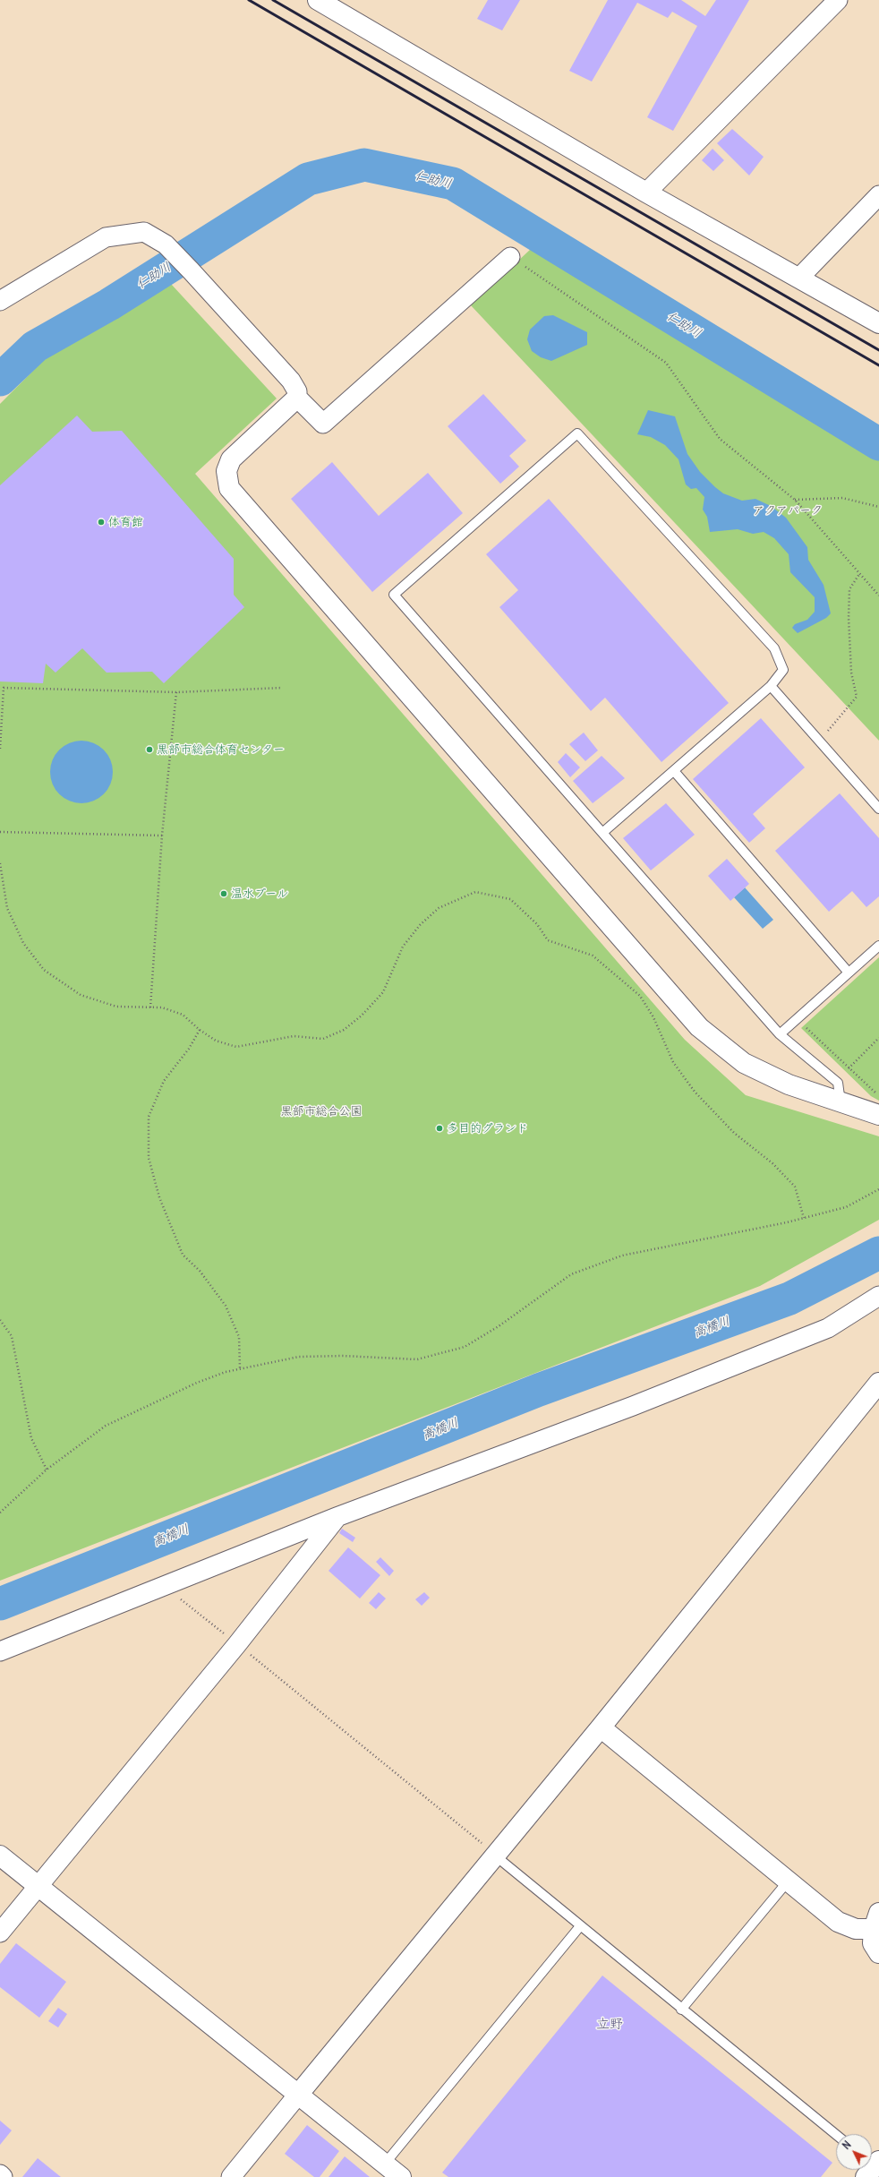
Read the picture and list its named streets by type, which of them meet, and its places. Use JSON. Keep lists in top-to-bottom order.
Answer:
{
  "districts": ["立野"],
  "water": ["仁助川", "高橋川"],
  "parks": ["アクアパーク", "黒部市総合公園"],
  "places": [
    "体育館",
    "黒部市総合体育センター",
    "温水プール",
    "多目的グランド"
  ],
  "north": "top left"
}
